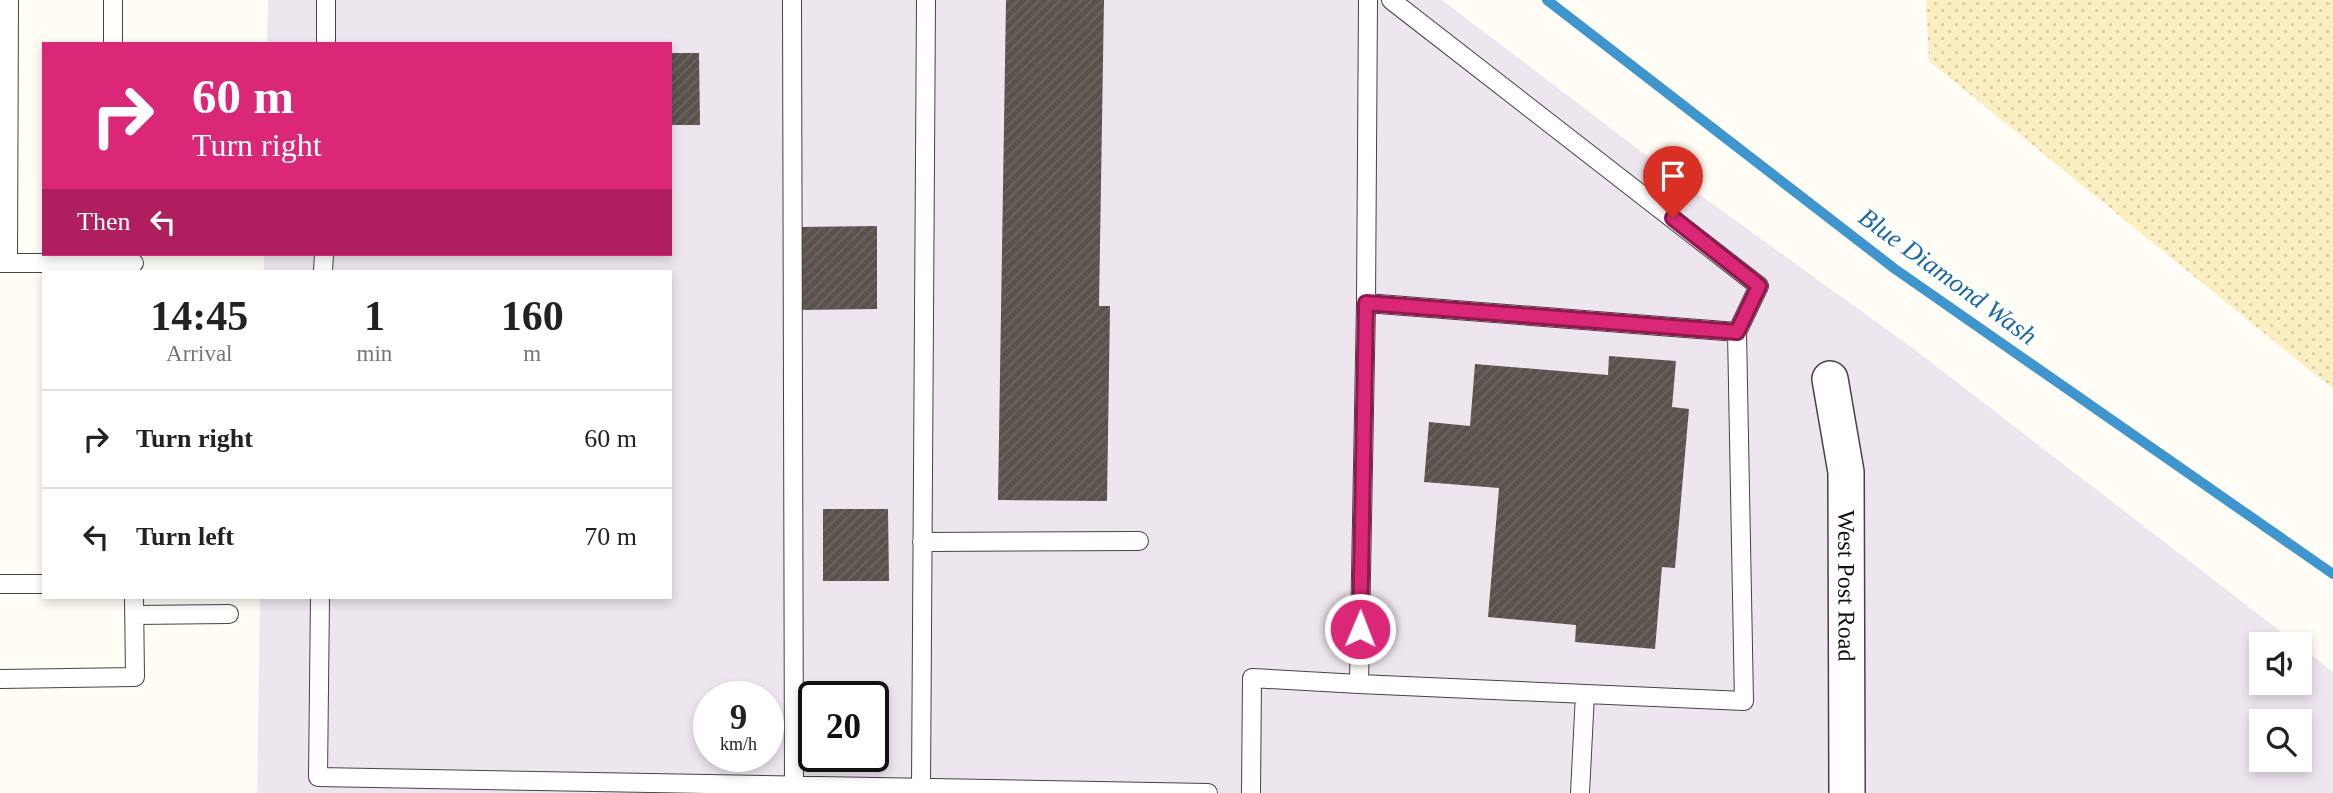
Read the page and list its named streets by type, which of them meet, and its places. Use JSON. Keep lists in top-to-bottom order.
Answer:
{
  "streets": {
    "street": ["West Post Road"]
  },
  "water": ["Blue Diamond Wash"],
  "page": {
    "turn": ["60 m", "Turn right"],
    "then": "Then",
    "eta": [
      "14:45",
      "Arrival",
      "1",
      "min",
      "160",
      "m"
    ],
    "list": [
      {
        "name": "Turn right",
        "value": "60 m"
      },
      {
        "name": "Turn left",
        "value": "70 m"
      }
    ],
    "speed": "9 km/h",
    "limit": "20"
  }
}
